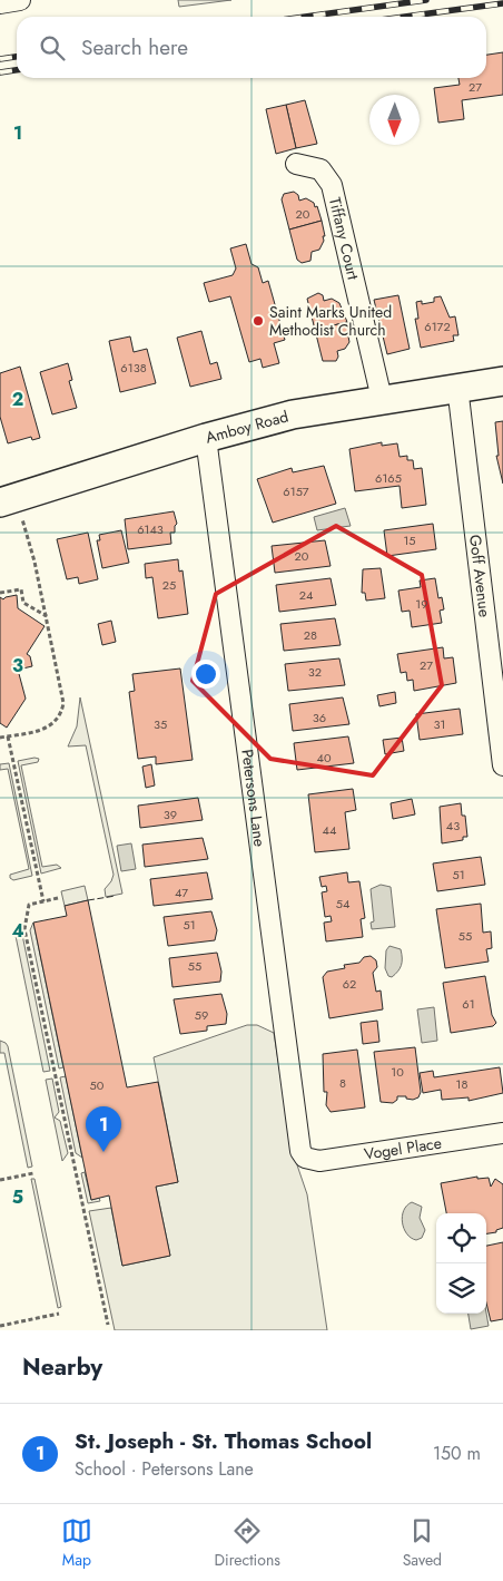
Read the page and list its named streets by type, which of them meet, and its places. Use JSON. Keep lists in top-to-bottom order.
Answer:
{
  "streets": {
    "main road": ["Amboy Road"],
    "street": [
      "Tiffany Court",
      "Goff Avenue",
      "Petersons Lane",
      "Vogel Place"
    ]
  },
  "crossings": [
    ["Tiffany Court", "Amboy Road"],
    ["Amboy Road", "Goff Avenue"],
    ["Amboy Road", "Petersons Lane"],
    ["Petersons Lane", "Vogel Place"]
  ],
  "places": ["Saint Marks United Methodist Church"],
  "house_numbers": [
    "27",
    "20",
    "6172",
    "6138",
    "6165",
    "6157",
    "6143",
    "15",
    "20",
    "25",
    "24",
    "19",
    "28",
    "27",
    "32",
    "36",
    "35",
    "31",
    "40",
    "39",
    "43",
    "44",
    "51",
    "47",
    "54",
    "51",
    "55",
    "55",
    "62",
    "61",
    "59",
    "10",
    "8",
    "18",
    "50"
  ],
  "north": "bottom",
  "page": {
    "search": "Search here",
    "pins": "1",
    "heading": "Nearby",
    "list": [
      {
        "mark": "1",
        "name": "St. Joseph - St. Thomas School",
        "note": "School · Petersons Lane",
        "value": "150 m"
      }
    ],
    "nav": ["Map", "Directions", "Saved"]
  },
  "grid": {
    "rows": [
      "1",
      "2",
      "3",
      "4",
      "5"
    ]
  }
}
